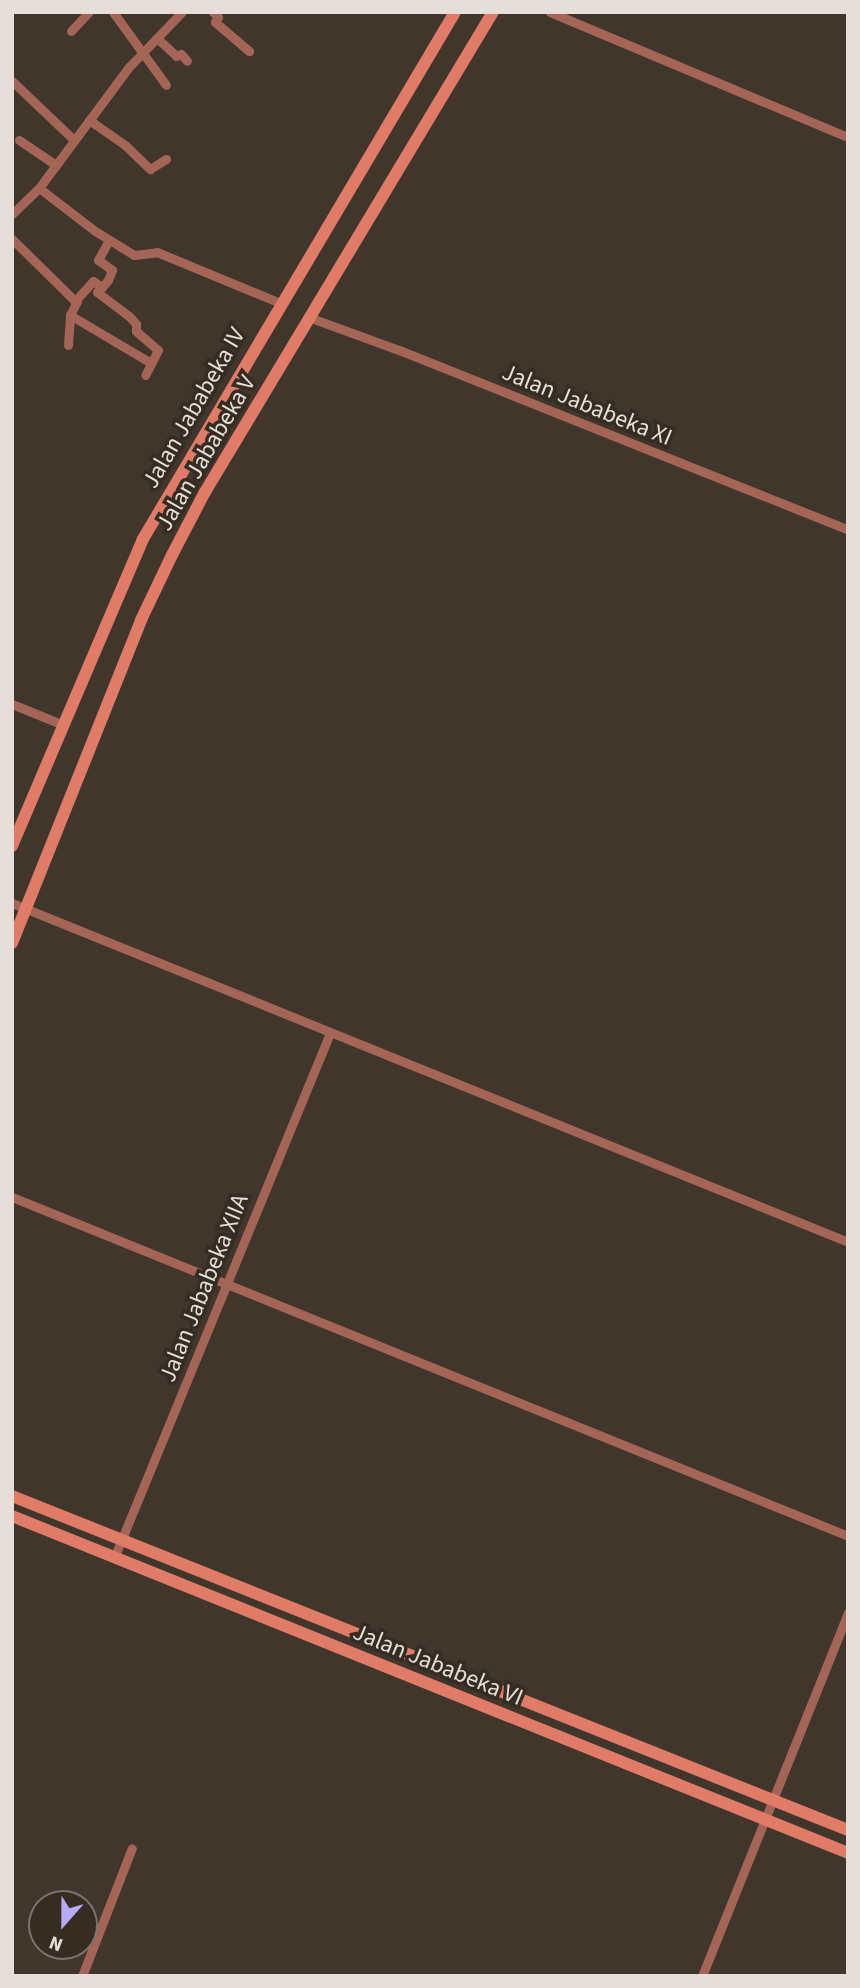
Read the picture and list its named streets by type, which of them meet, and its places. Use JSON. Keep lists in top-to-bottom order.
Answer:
{
  "streets": {
    "street": [
      "Jalan Jababeka XI",
      "Jalan Jababeka IV",
      "Jalan Jababeka V",
      "Jalan Jababeka XIIA",
      "Jalan Jababeka VI"
    ]
  },
  "crossings": [
    ["Jalan Jababeka XI", "Jalan Jababeka V"],
    ["Jalan Jababeka XIIA", "Jalan Jababeka VI"]
  ],
  "north": "bottom"
}
